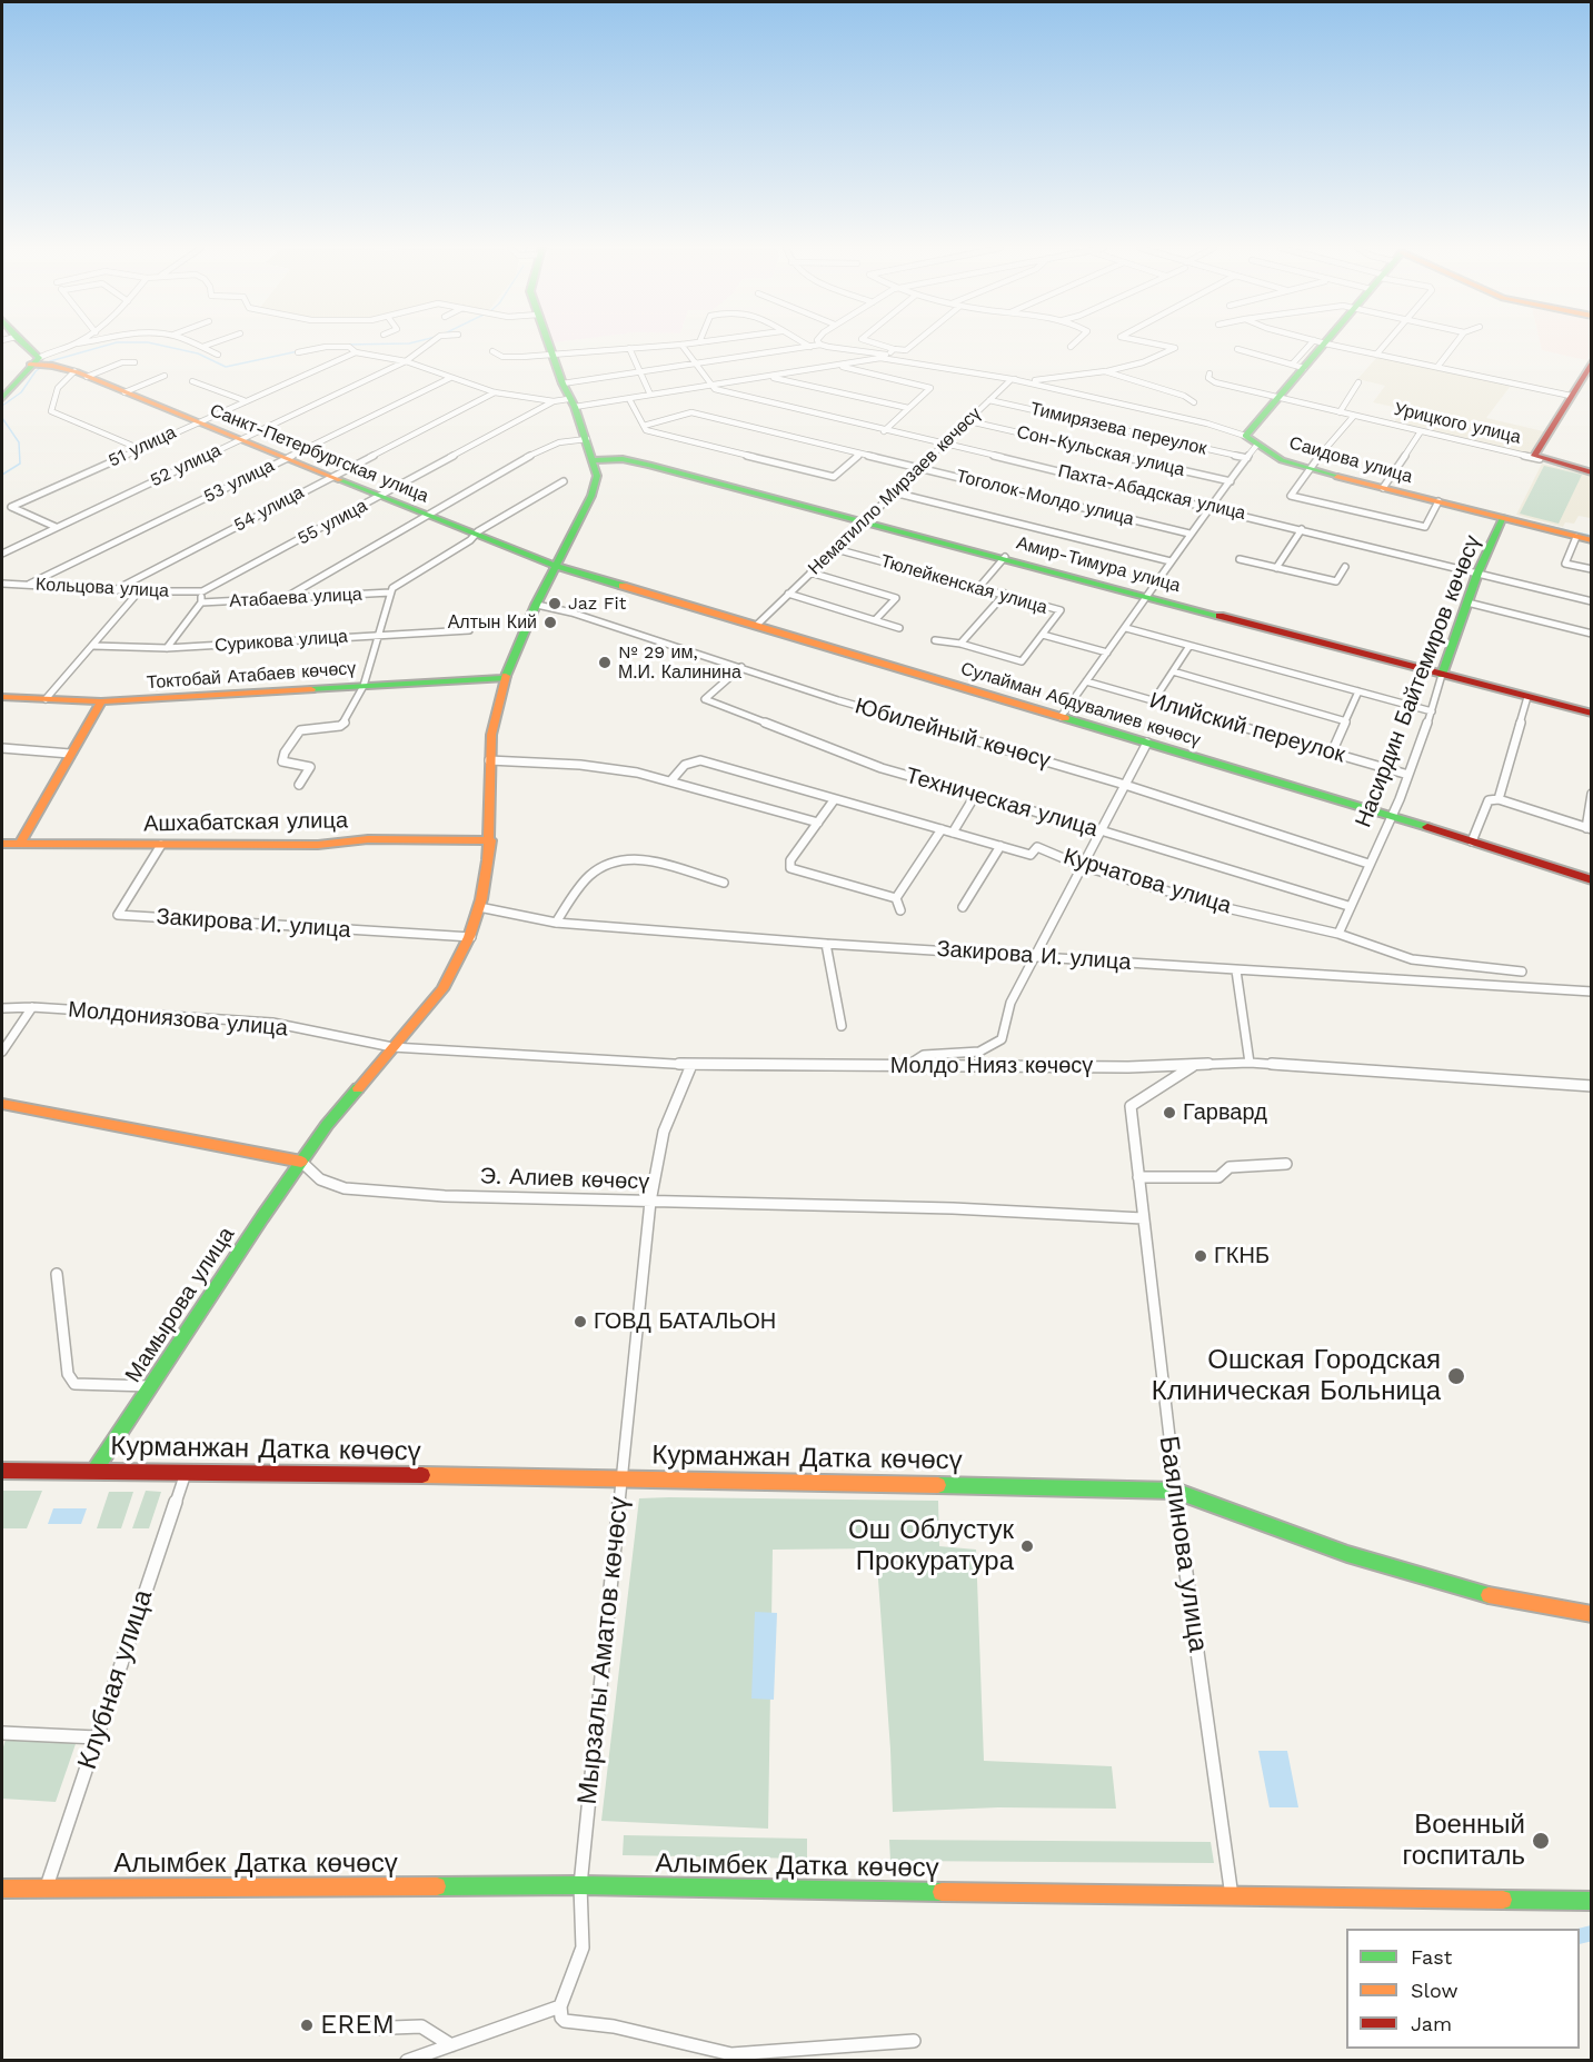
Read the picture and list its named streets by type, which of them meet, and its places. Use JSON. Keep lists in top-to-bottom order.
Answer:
{
  "streets": {
    "street": [
      "Урицкого улица",
      "Тимирязева переулок",
      "51 улица",
      "Сон-Кульская улица",
      "Санкт-Петербургская улица",
      "Саидова улица",
      "52 улица",
      "53 улица",
      "Нематилло Мирзаев көчөсү",
      "Пахта-Абадская улица",
      "Тоголок-Молдо улица",
      "54 улица",
      "55 улица",
      "Амир-Тимура улица",
      "Тюлейкенская улица",
      "Кольцова улица",
      "Атабаева улица",
      "Сурикова улица",
      "Токтобай Атабаев көчөсү",
      "Насирдин Байтемиров көчөсү",
      "Сулайман Абдувалиев көчөсү",
      "Илийский переулок",
      "Юбилейный көчөсү",
      "Техническая улица",
      "Ашхабатская улица",
      "Курчатова улица",
      "Закирова И. улица",
      "Молдониязова улица",
      "Молдо Нияз көчөсү",
      "Э. Алиев көчөсү",
      "Мамырова улица",
      "Курманжан Датка көчөсү",
      "Баялинова улица",
      "Мырзалы Аматов көчөсү",
      "Клубная улица",
      "Алымбек Датка көчөсү"
    ]
  },
  "crossings": [
    ["Тимирязева переулок", "Нематилло Мирзаев көчөсү"],
    ["51 улица", "Санкт-Петербургская улица"],
    ["51 улица", "52 улица"],
    ["Сон-Кульская улица", "Нематилло Мирзаев көчөсү"],
    ["Санкт-Петербургская улица", "52 улица"],
    ["Санкт-Петербургская улица", "53 улица"],
    ["Санкт-Петербургская улица", "54 улица"],
    ["Санкт-Петербургская улица", "55 улица"],
    ["Санкт-Петербургская улица", "Сулайман Абдувалиев көчөсү"],
    ["Санкт-Петербургская улица", "Мамырова улица"],
    ["Саидова улица", "Нематилло Мирзаев көчөсү"],
    ["Саидова улица", "55 улица"],
    ["Саидова улица", "Насирдин Байтемиров көчөсү"],
    ["53 улица", "Кольцова улица"],
    ["Нематилло Мирзаев көчөсү", "Пахта-Абадская улица"],
    ["Нематилло Мирзаев көчөсү", "Тоголок-Молдо улица"],
    ["Нематилло Мирзаев көчөсү", "Амир-Тимура улица"],
    ["Нематилло Мирзаев көчөсү", "Тюлейкенская улица"],
    ["Нематилло Мирзаев көчөсү", "Сулайман Абдувалиев көчөсү"],
    ["Пахта-Абадская улица", "55 улица"],
    ["Пахта-Абадская улица", "Насирдин Байтемиров көчөсү"],
    ["54 улица", "Кольцова улица"],
    ["55 улица", "Кольцова улица"],
    ["55 улица", "Мамырова улица"],
    ["Амир-Тимура улица", "Насирдин Байтемиров көчөсү"],
    ["Амир-Тимура улица", "Мамырова улица"],
    ["Токтобай Атабаев көчөсү", "Мамырова улица"],
    ["Насирдин Байтемиров көчөсү", "Сулайман Абдувалиев көчөсү"],
    ["Насирдин Байтемиров көчөсү", "Илийский переулок"],
    ["Насирдин Байтемиров көчөсү", "Юбилейный көчөсү"],
    ["Насирдин Байтемиров көчөсү", "Техническая улица"],
    ["Насирдин Байтемиров көчөсү", "Курчатова улица"],
    ["Сулайман Абдувалиев көчөсү", "Мамырова улица"],
    ["Юбилейный көчөсү", "Техническая улица"],
    ["Юбилейный көчөсү", "Мамырова улица"],
    ["Ашхабатская улица", "Закирова И. улица"],
    ["Ашхабатская улица", "Мамырова улица"],
    ["Закирова И. улица", "Мамырова улица"],
    ["Молдониязова улица", "Молдо Нияз көчөсү"],
    ["Молдониязова улица", "Мамырова улица"],
    ["Молдо Нияз көчөсү", "Мамырова улица"],
    ["Молдо Нияз көчөсү", "Баялинова улица"],
    ["Молдо Нияз көчөсү", "Мырзалы Аматов көчөсү"],
    ["Э. Алиев көчөсү", "Мамырова улица"],
    ["Э. Алиев көчөсү", "Баялинова улица"],
    ["Э. Алиев көчөсү", "Мырзалы Аматов көчөсү"],
    ["Мамырова улица", "Курманжан Датка көчөсү"],
    ["Курманжан Датка көчөсү", "Баялинова улица"],
    ["Курманжан Датка көчөсү", "Мырзалы Аматов көчөсү"],
    ["Курманжан Датка көчөсү", "Клубная улица"],
    ["Баялинова улица", "Алымбек Датка көчөсү"],
    ["Мырзалы Аматов көчөсү", "Алымбек Датка көчөсү"],
    ["Клубная улица", "Алымбек Датка көчөсү"]
  ],
  "places": [
    "Jaz Fit",
    "Алтын Кий",
    "№ 29 им, М.И. Калинина",
    "Гарвард",
    "ГКНБ",
    "ГОВД БАТАЛЬОН",
    "Ошская Городская Клиническая Больница",
    "Ош Облустук Прокуратура",
    "Военный госпиталь",
    "EREM"
  ],
  "legend": ["Fast", "Slow", "Jam"]
}
